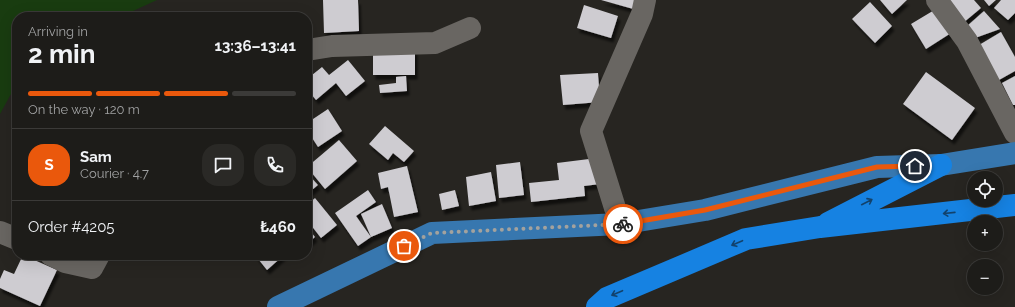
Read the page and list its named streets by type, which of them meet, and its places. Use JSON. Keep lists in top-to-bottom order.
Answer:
{
  "page": {
    "heading": ["2 min", "Arriving in", "13:36–13:41"],
    "panel": [
      "Sam",
      "Courier · 4.7",
      "Order #4205",
      "₺460"
    ],
    "bar": "On the way · 120 m",
    "round": "S",
    "map_buttons": ["+", "−"]
  }
}
